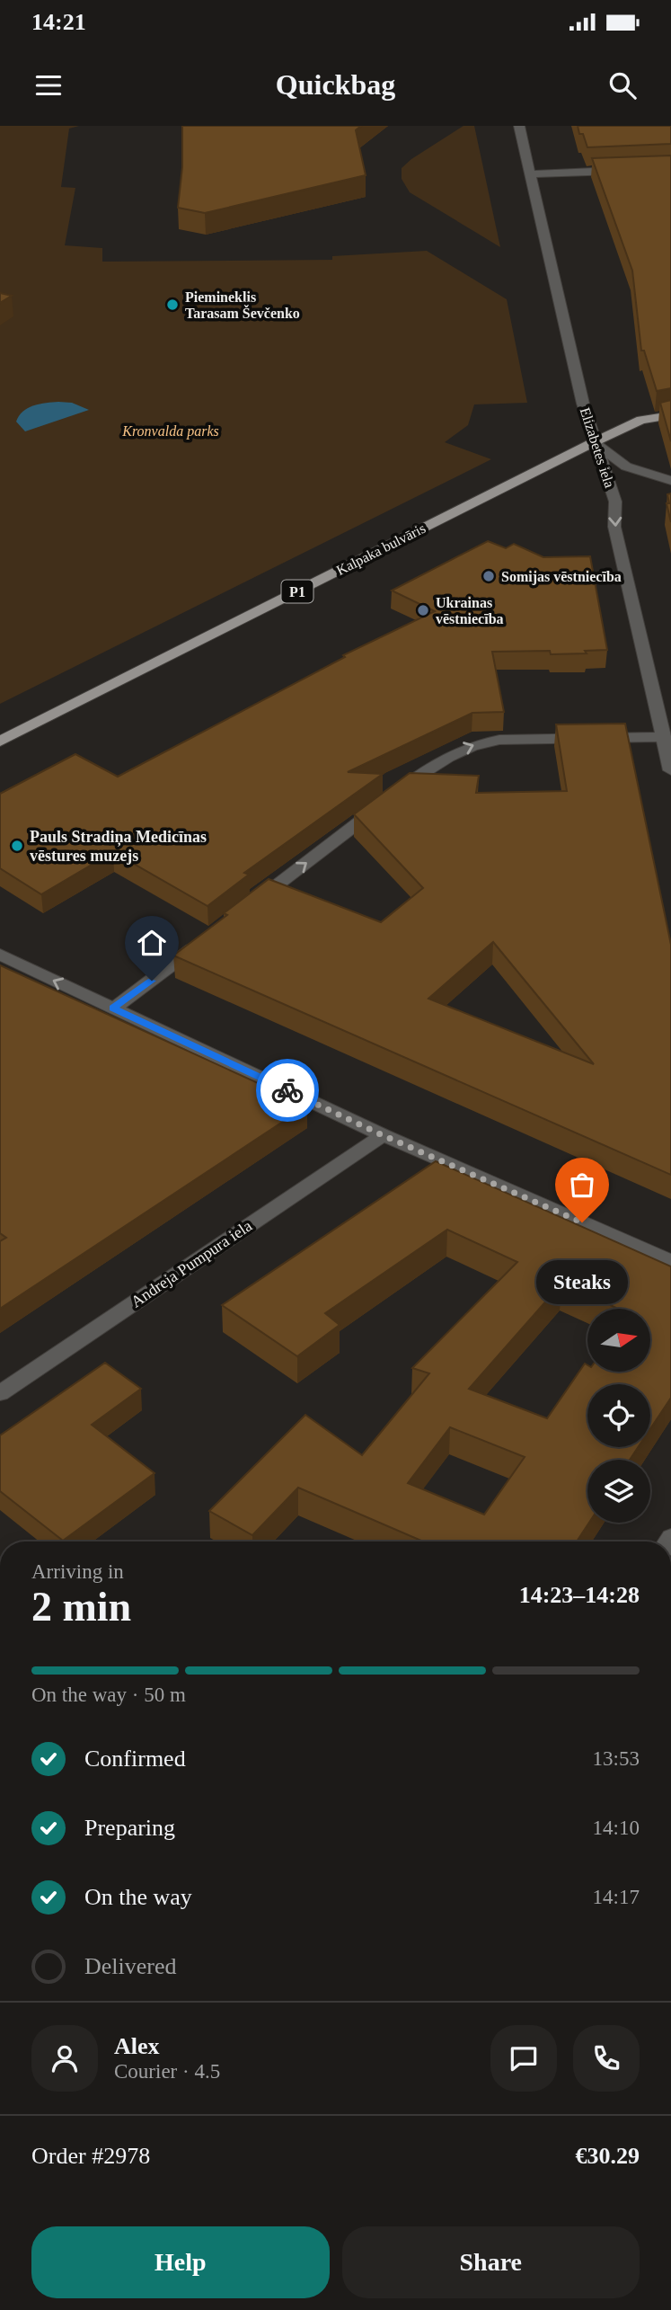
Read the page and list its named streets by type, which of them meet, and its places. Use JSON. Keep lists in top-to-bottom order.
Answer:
{
  "streets": {
    "main road": ["Kalpaka bulvāris", "P1"],
    "street": ["Elizabetes iela", "Andreja Pumpura iela"]
  },
  "crossings": [
    ["Elizabetes iela", "Kalpaka bulvāris"],
    ["Elizabetes iela", "P1"],
    ["Kalpaka bulvāris", "P1"]
  ],
  "one_way": ["Elizabetes iela"],
  "parks": ["Kronvalda parks"],
  "places": [
    "Piemineklis Tarasam Ševčenko",
    "Somijas vēstniecība",
    "Ukrainas vēstniecība",
    "Pauls Stradiņa Medicīnas vēstures muzejs",
    "Steaks"
  ],
  "north": "right",
  "page": {
    "status": "14:21",
    "header": "Quickbag",
    "bubble": "Steaks",
    "heading": ["2 min", "Arriving in", "14:23–14:28"],
    "panel": [
      "Alex",
      "Courier · 4.5",
      "Order #2978",
      "€30.29"
    ],
    "bar": "On the way · 50 m",
    "list": [
      ["Confirmed", "13:53"],
      ["Preparing", "14:10"],
      ["On the way", "14:17"],
      "Delivered"
    ],
    "buttons": ["Help", "Share"]
  }
}
